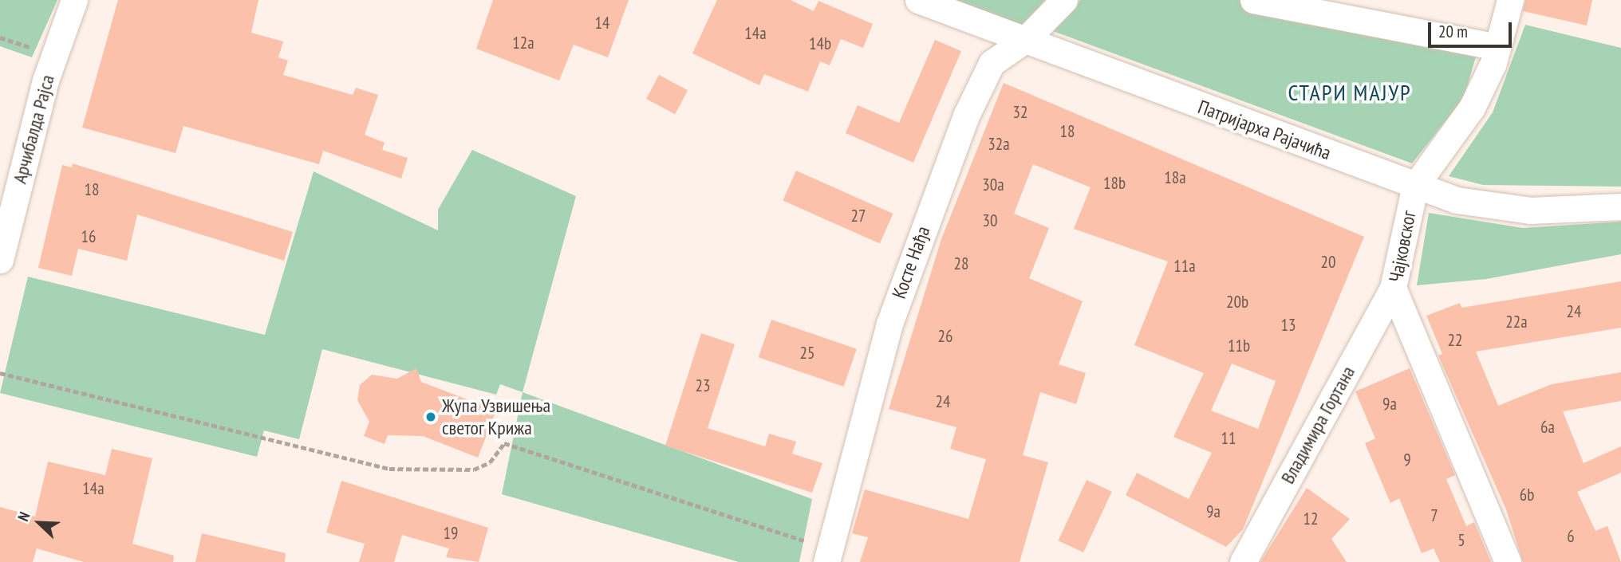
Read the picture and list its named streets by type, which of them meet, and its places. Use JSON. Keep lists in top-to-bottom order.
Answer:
{
  "streets": {
    "street": [
      "Арчибалда Рајса",
      "Патријарха Рајачића",
      "Чајковског",
      "Косте Нађа",
      "Владимира Гортана"
    ]
  },
  "crossings": [
    ["Патријарха Рајачића", "Чајковског"],
    ["Патријарха Рајачића", "Косте Нађа"],
    ["Чајковског", "Владимира Гортана"]
  ],
  "districts": ["СТАРИ МАЈУР"],
  "places": ["Жупа Узвишења светог Крижа"],
  "house_numbers": [
    "14",
    "14a",
    "12a",
    "14b",
    "32",
    "18",
    "32a",
    "18a",
    "18b",
    "30a",
    "18",
    "27",
    "30",
    "16",
    "20",
    "28",
    "11a",
    "20b",
    "24",
    "22a",
    "13",
    "26",
    "22",
    "11b",
    "25",
    "23",
    "24",
    "9a",
    "6a",
    "11",
    "9",
    "14a",
    "6b",
    "9a",
    "7",
    "12",
    "19",
    "6",
    "5"
  ],
  "scale_bar": "20 m",
  "north": "top left"
}
